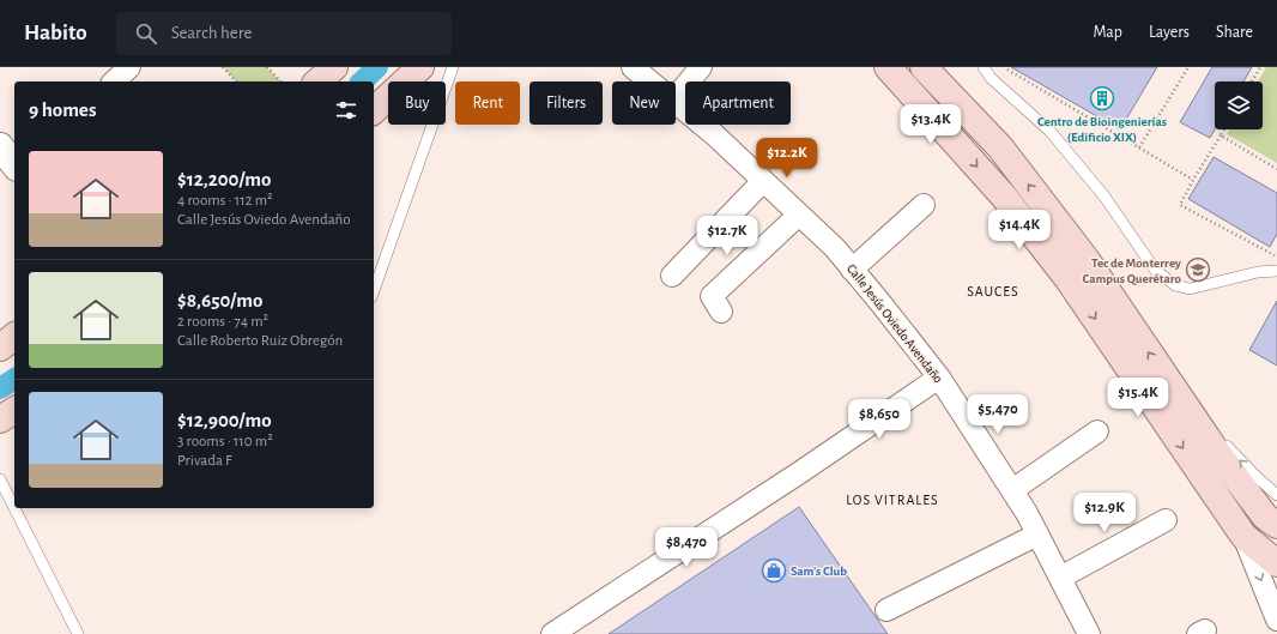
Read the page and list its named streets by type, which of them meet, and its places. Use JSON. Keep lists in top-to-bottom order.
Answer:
{
  "streets": {
    "street": ["Calle Jesús Oviedo Avendaño"]
  },
  "districts": ["SAUCES", "LOS VITRALES"],
  "places": {
    "building": ["Centro de Bioingenierías (Edificio XIX)"],
    "school or university": ["Tec de Monterrey Campus Querétaro"],
    "shop": ["Sam's Club"]
  },
  "page": {
    "header": "Habito",
    "search": "Search here",
    "nav": ["Map", "Layers", "Share"],
    "chip": [
      "Buy",
      "Rent",
      "Filters",
      "New",
      "Apartment"
    ],
    "heading": "9 homes",
    "price": [
      "$13.4K",
      "$12.2K",
      "$14.4K",
      "$12.7K",
      "$15.4K",
      "$5,470",
      "$8,650",
      "$12.9K",
      "$8,470"
    ],
    "list": [
      {
        "name": "$12,200/mo",
        "note": "4 rooms · 112 m² · Calle Jesús Oviedo Avendaño"
      },
      {
        "name": "$8,650/mo",
        "note": "2 rooms · 74 m² · Calle Roberto Ruiz Obregón"
      },
      {
        "name": "$12,900/mo",
        "note": "3 rooms · 110 m² · Privada F"
      }
    ]
  }
}
